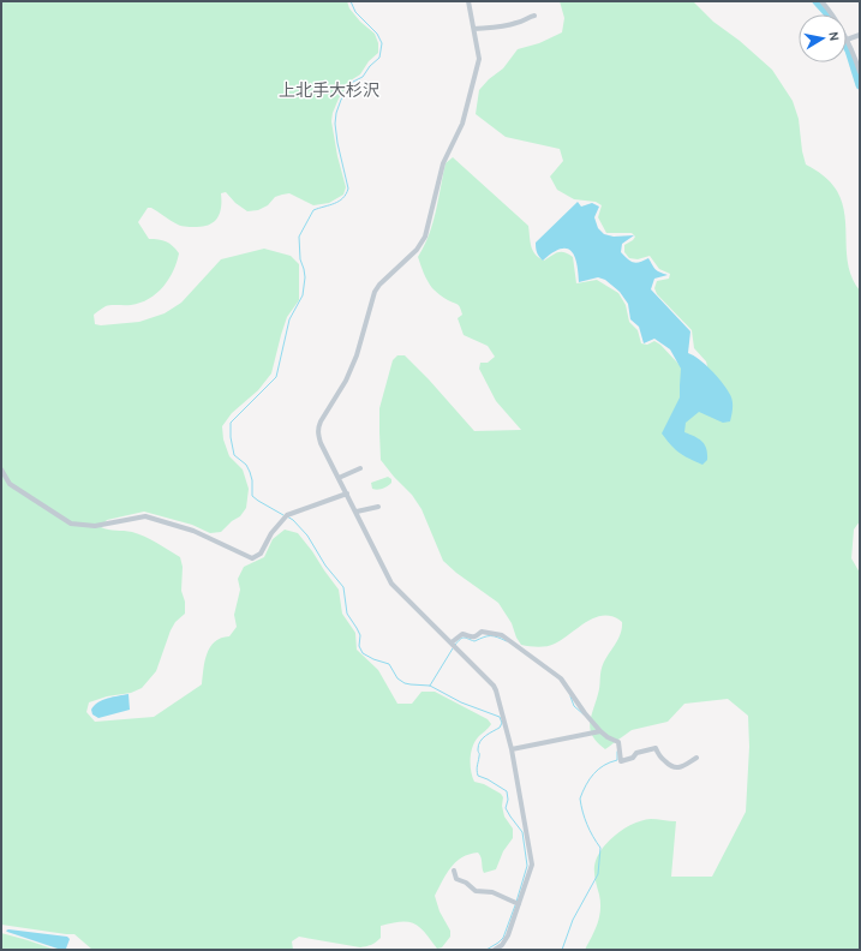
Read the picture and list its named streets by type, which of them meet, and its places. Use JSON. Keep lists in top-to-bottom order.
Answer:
{
  "districts": ["上北手大杉沢"],
  "north": "right"
}
